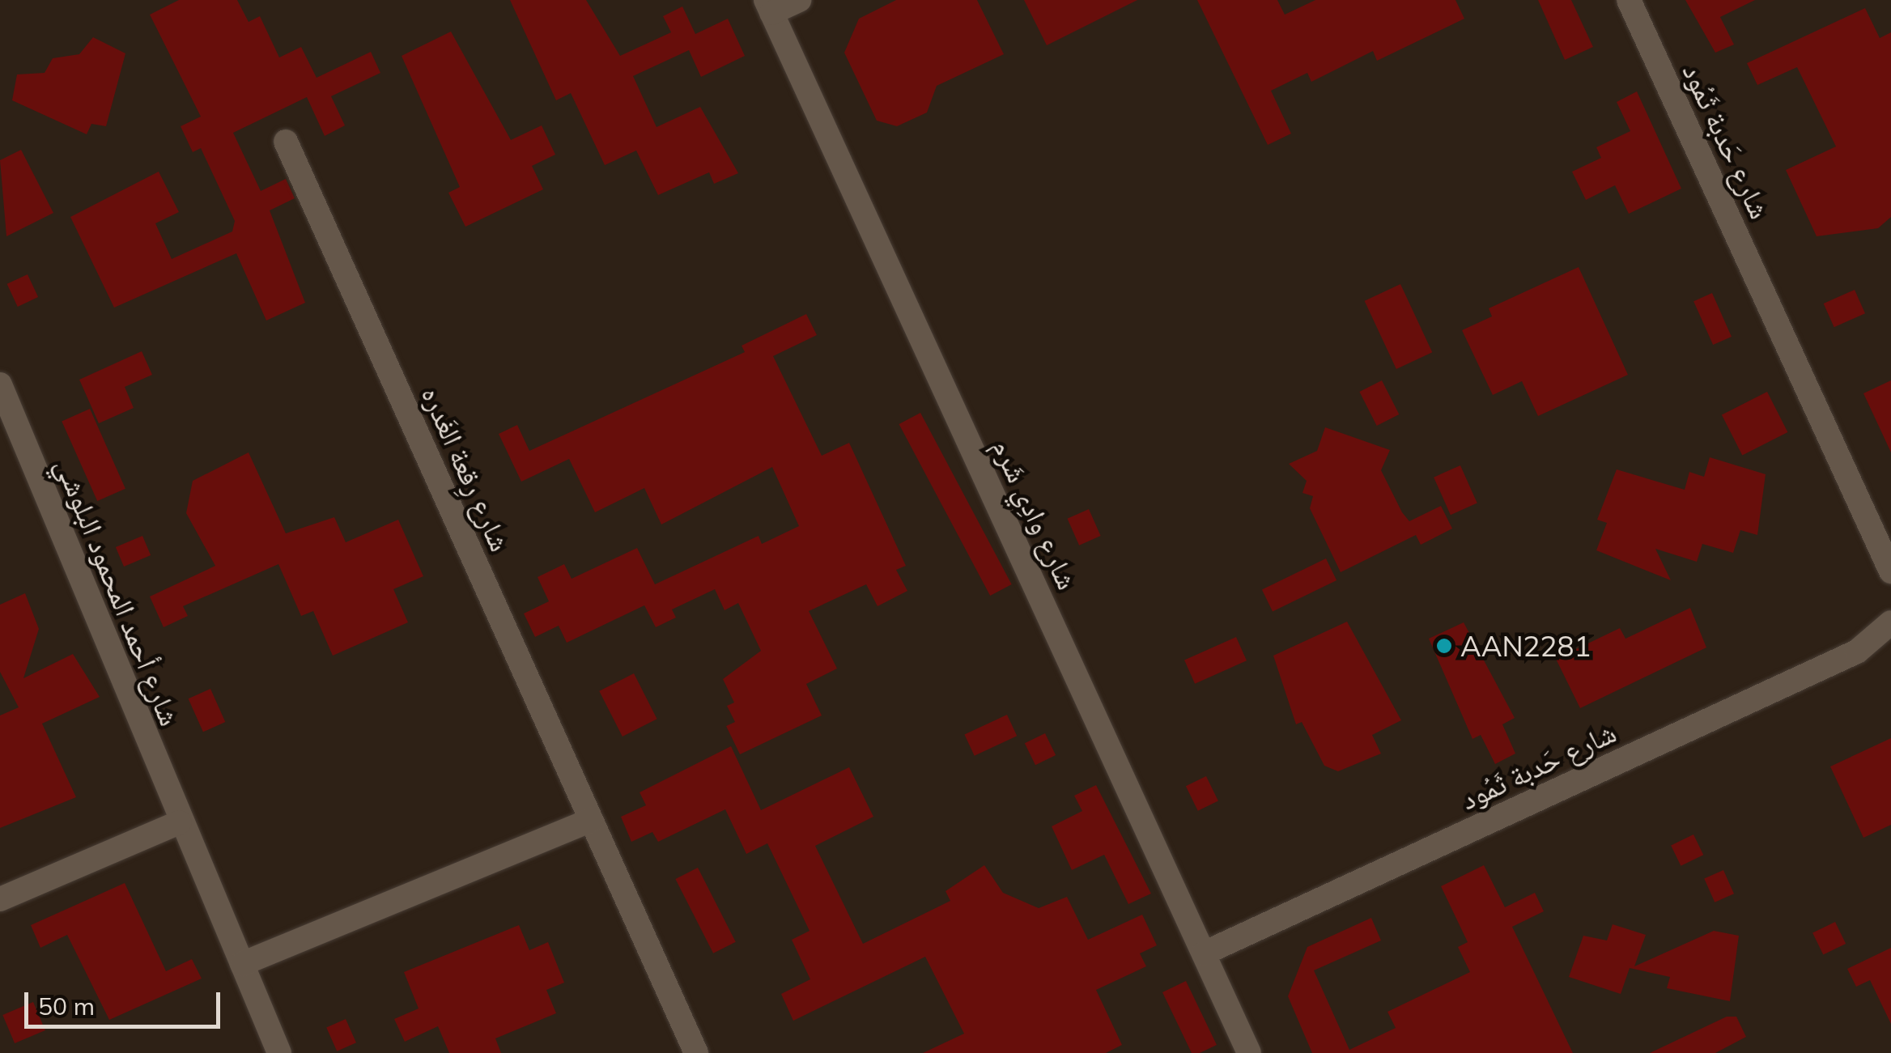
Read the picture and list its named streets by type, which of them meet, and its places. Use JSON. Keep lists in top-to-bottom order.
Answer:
{
  "streets": {
    "street": [
      "شارع حَدبة ثَمُود",
      "شارع رِقعة الغَدره",
      "شارع وادِي شَرم",
      "شارع أحمد المحمود البلوشي"
    ]
  },
  "crossings": [
    ["شارع حَدبة ثَمُود", "شارع وادِي شَرم"]
  ],
  "places": ["AAN2281"],
  "scale_bar": "50 m"
}
